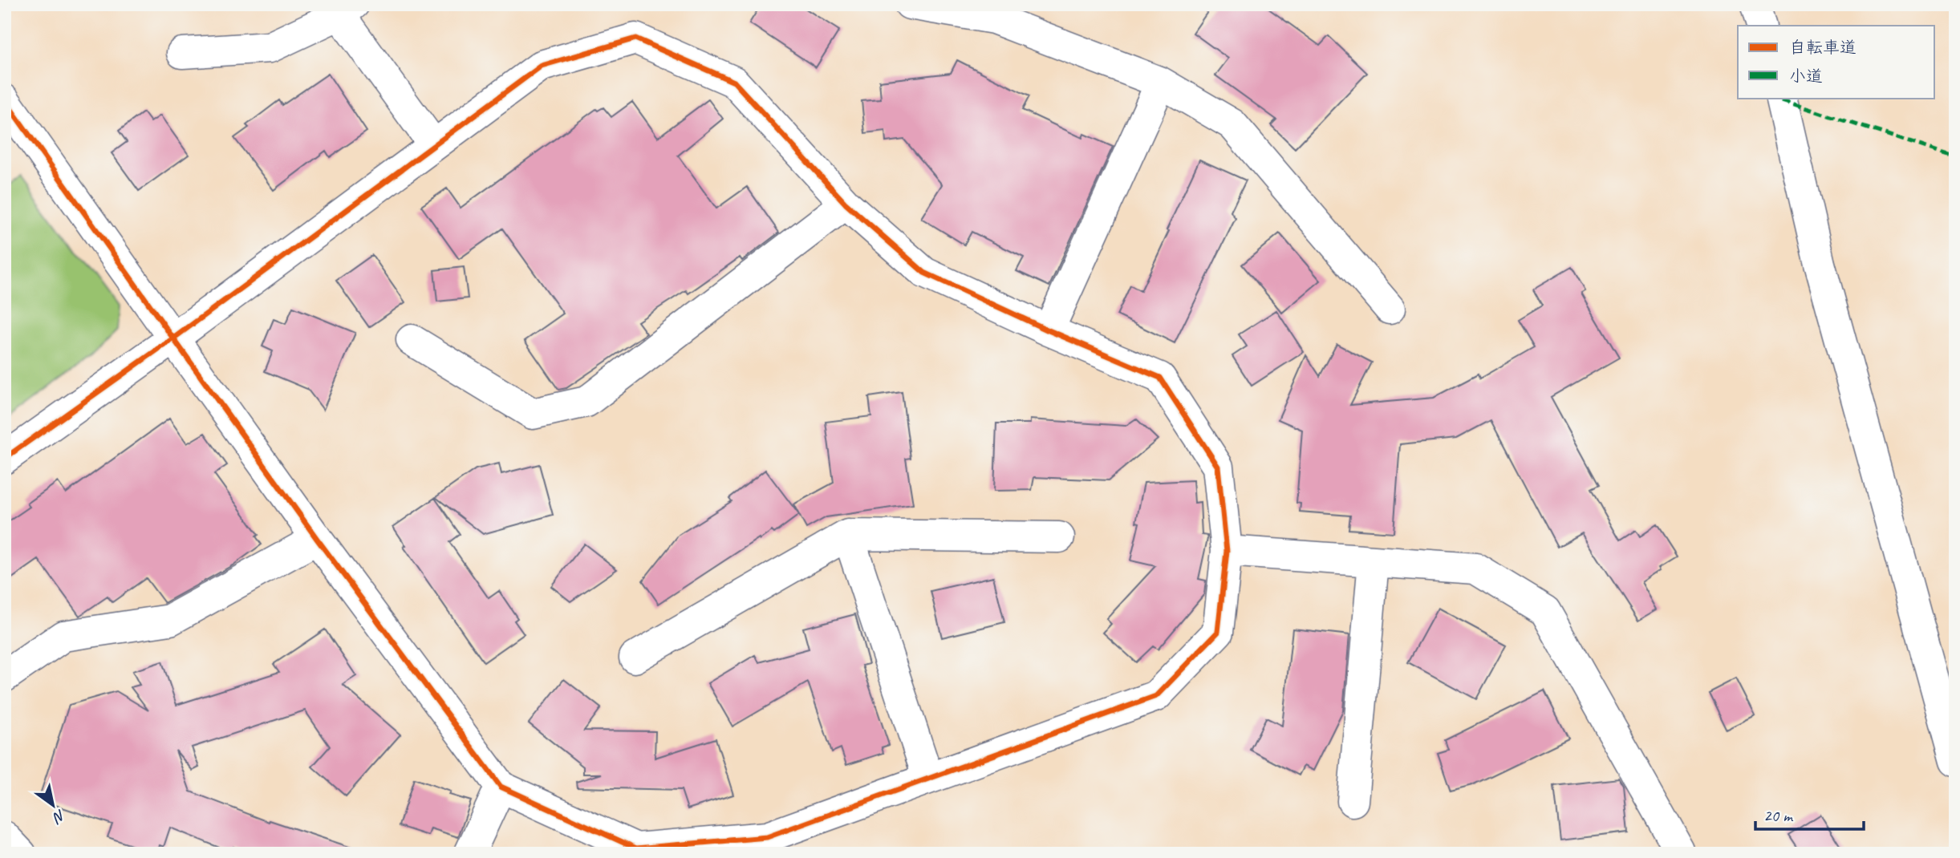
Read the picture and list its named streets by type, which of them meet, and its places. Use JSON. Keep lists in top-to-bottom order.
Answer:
{
  "legend": ["自転車道", "小道"],
  "scale_bar": "20 m",
  "north": "bottom right"
}
